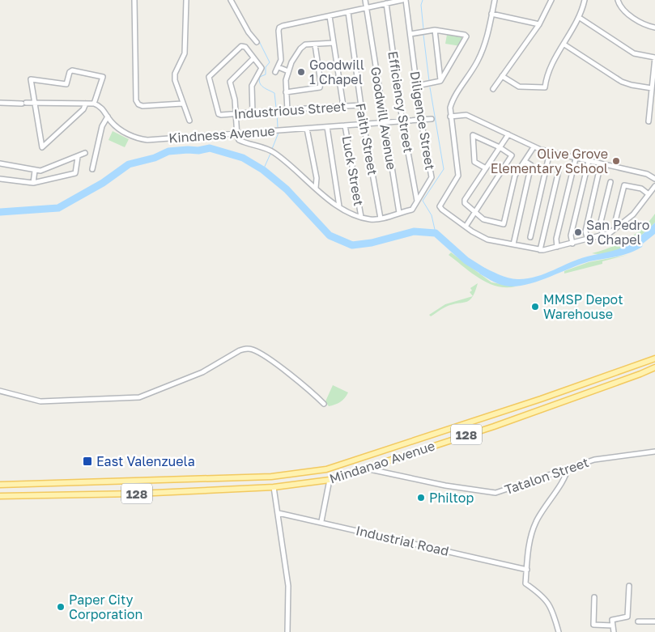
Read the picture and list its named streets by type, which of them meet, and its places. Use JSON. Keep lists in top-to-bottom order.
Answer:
{
  "streets": {
    "main road": ["128", "Mindanao Avenue"],
    "street": [
      "Efficiency Street",
      "Industrious Street",
      "Goodwill Avenue",
      "Diligence Street",
      "Kindness Avenue",
      "Faith Street",
      "Luck Street",
      "Tatalon Street",
      "Industrial Road"
    ]
  },
  "crossings": [
    ["Efficiency Street", "Diligence Street"],
    ["Efficiency Street", "Kindness Avenue"],
    ["Industrious Street", "Faith Street"],
    ["Goodwill Avenue", "Diligence Street"],
    ["Goodwill Avenue", "Kindness Avenue"],
    ["Diligence Street", "Kindness Avenue"],
    ["Diligence Street", "Faith Street"],
    ["Diligence Street", "Luck Street"],
    ["Kindness Avenue", "Faith Street"],
    ["Kindness Avenue", "Luck Street"],
    ["Mindanao Avenue", "Tatalon Street"]
  ],
  "places": {
    "other": [
      "Goodwill 1 Chapel",
      "Olive Grove Elementary School",
      "San Pedro 9 Chapel",
      "MMSP Depot Warehouse",
      "Philtop",
      "Paper City Corporation"
    ],
    "transit": ["East Valenzuela"]
  }
}
